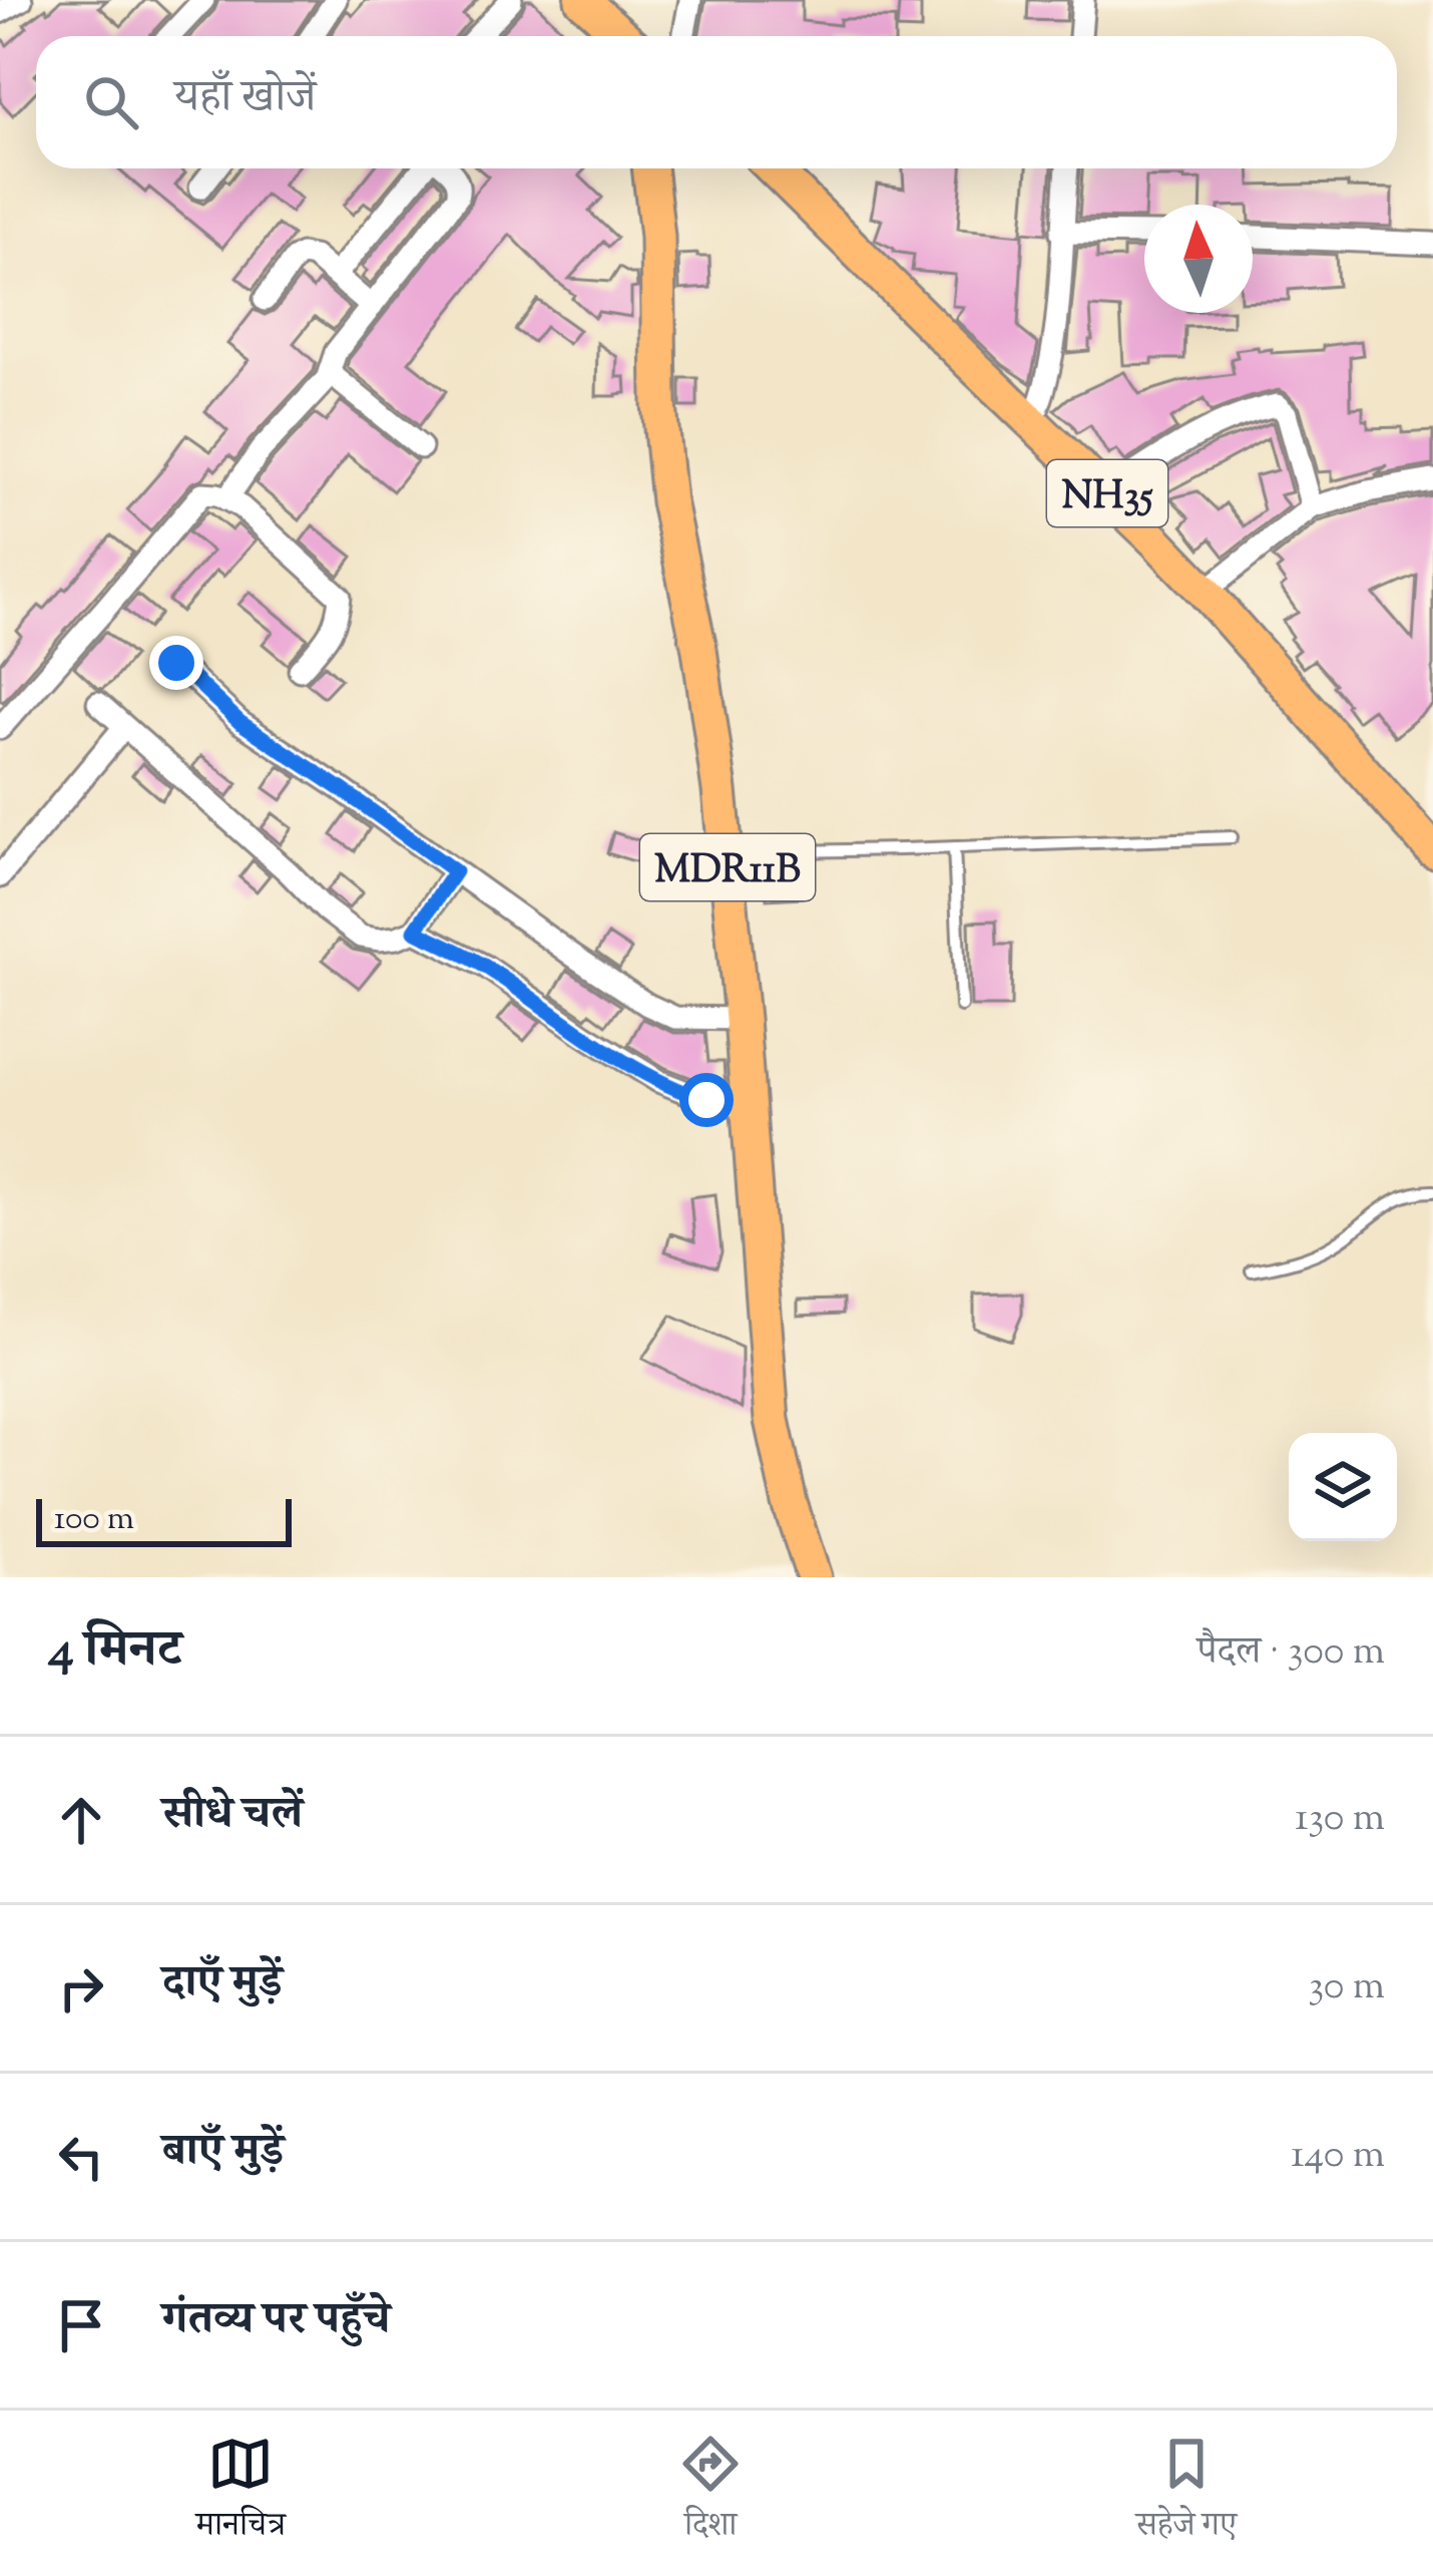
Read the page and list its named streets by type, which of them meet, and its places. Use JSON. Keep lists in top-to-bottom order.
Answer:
{
  "streets": {
    "main road": ["NH35", "MDR11B"]
  },
  "scale_bar": "100 m",
  "north": "top",
  "page": {
    "search": "यहाँ खोजें",
    "scale": "100 m",
    "heading": ["4 मिनट", "पैदल · 300 m"],
    "list": [
      ["सीधे चलें", "130 m"],
      ["दाएँ मुड़ें", "30 m"],
      ["बाएँ मुड़ें", "140 m"],
      "गंतव्य पर पहुँचे"
    ],
    "nav": ["मानचित्र", "दिशा", "सहेजे गए"]
  }
}
